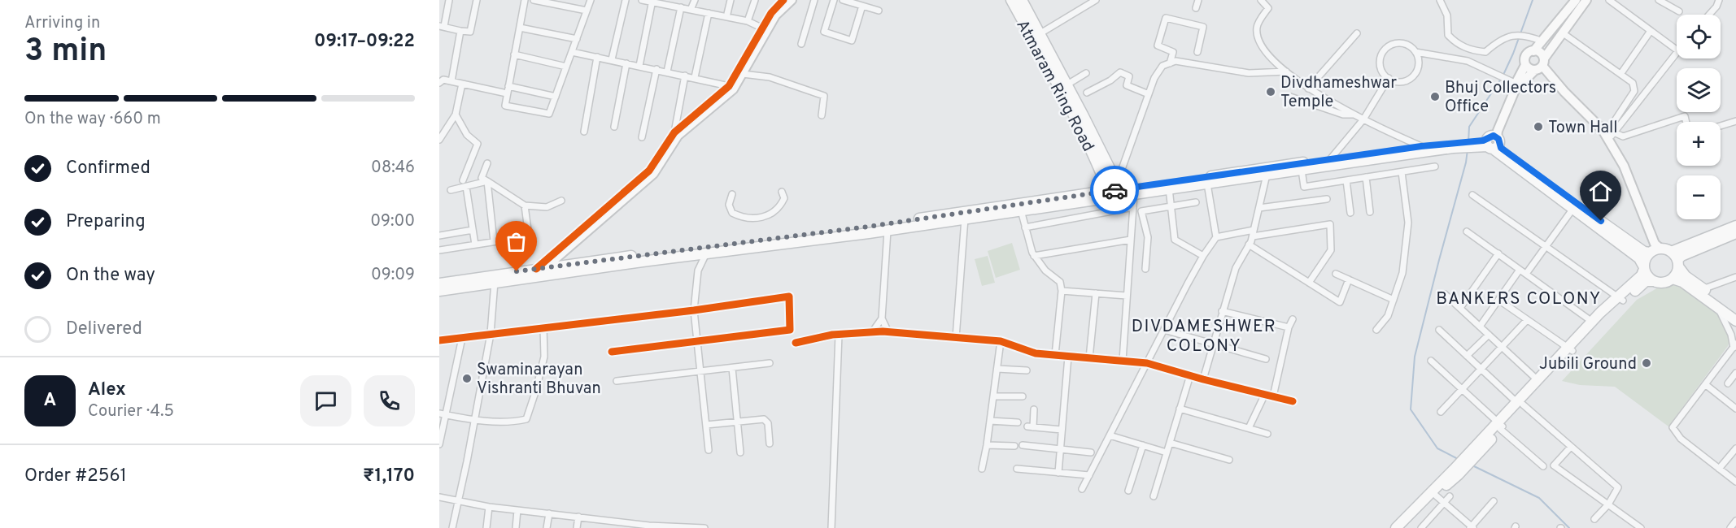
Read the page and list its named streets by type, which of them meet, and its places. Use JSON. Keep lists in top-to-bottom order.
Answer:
{
  "streets": {
    "main road": ["Atmaram Ring Road"]
  },
  "districts": ["BANKERS COLONY", "DIVDAMESHWER COLONY"],
  "places": [
    "Divdhameshwar Temple",
    "Bhuj Collectors Office",
    "Town Hall",
    "Jubili Ground",
    "Swaminarayan Vishranti Bhuvan"
  ],
  "page": {
    "heading": ["3 min", "Arriving in", "09:17–09:22"],
    "panel": [
      "Alex",
      "Courier · 4.5",
      "Order #2561",
      "₹1,170"
    ],
    "map_buttons": ["+", "−"],
    "bar": "On the way · 660 m",
    "list": [
      ["Confirmed", "08:46"],
      ["Preparing", "09:00"],
      ["On the way", "09:09"],
      "Delivered"
    ],
    "round": "A"
  }
}
